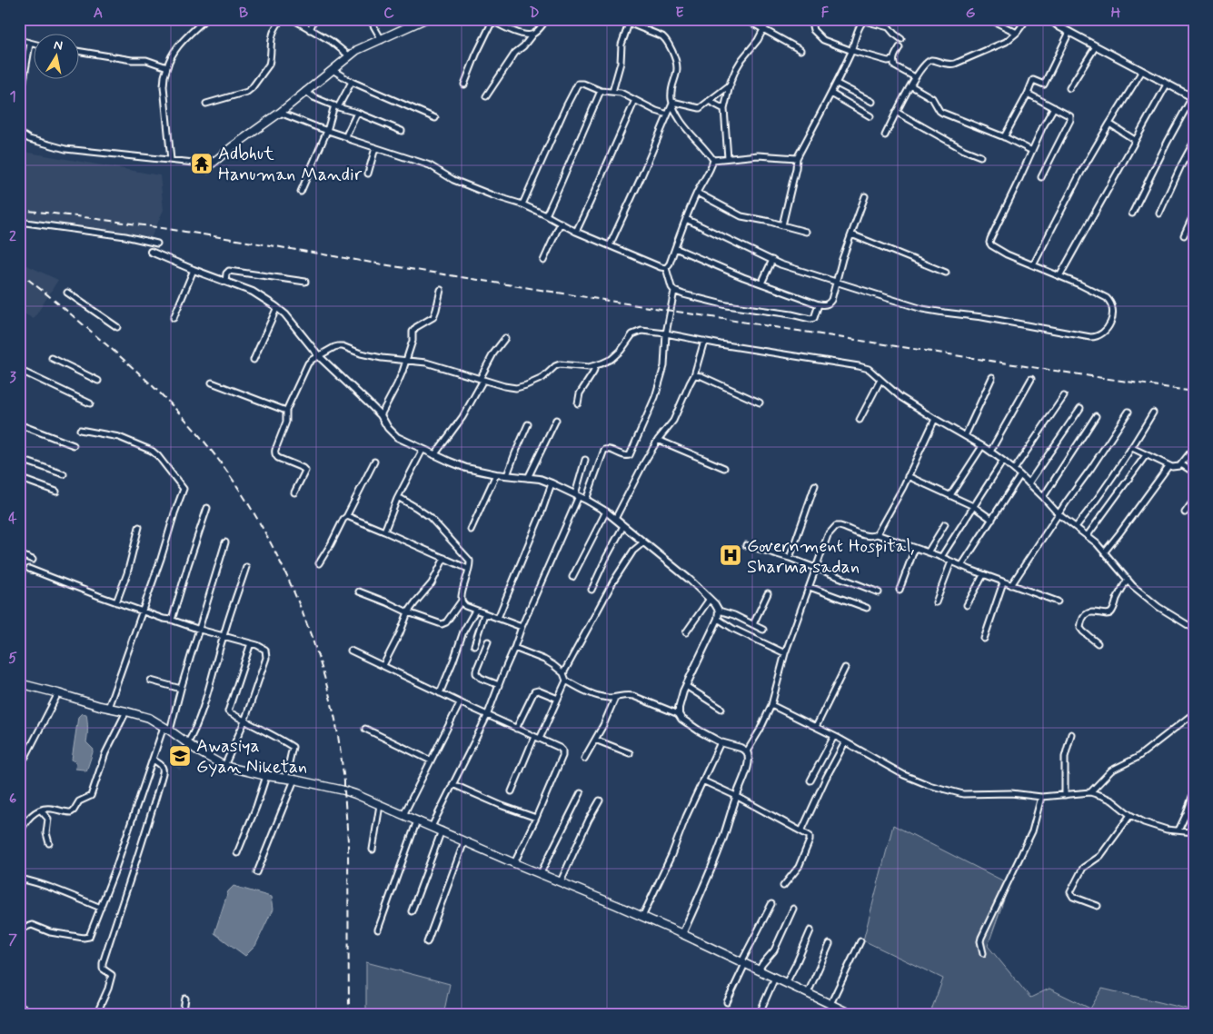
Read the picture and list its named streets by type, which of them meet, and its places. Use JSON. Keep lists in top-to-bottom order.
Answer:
{
  "places": {
    "temple": ["Adbhut Hanuman Mandir"],
    "hospital": ["Government Hospital, Sharma sadan"],
    "school or university": ["Awasiya Gyan Niketan"]
  },
  "north": "top",
  "grid": {
    "columns": [
      "A",
      "B",
      "C",
      "D",
      "E",
      "F",
      "G",
      "H"
    ],
    "rows": [
      "1",
      "2",
      "3",
      "4",
      "5",
      "6",
      "7"
    ]
  }
}
